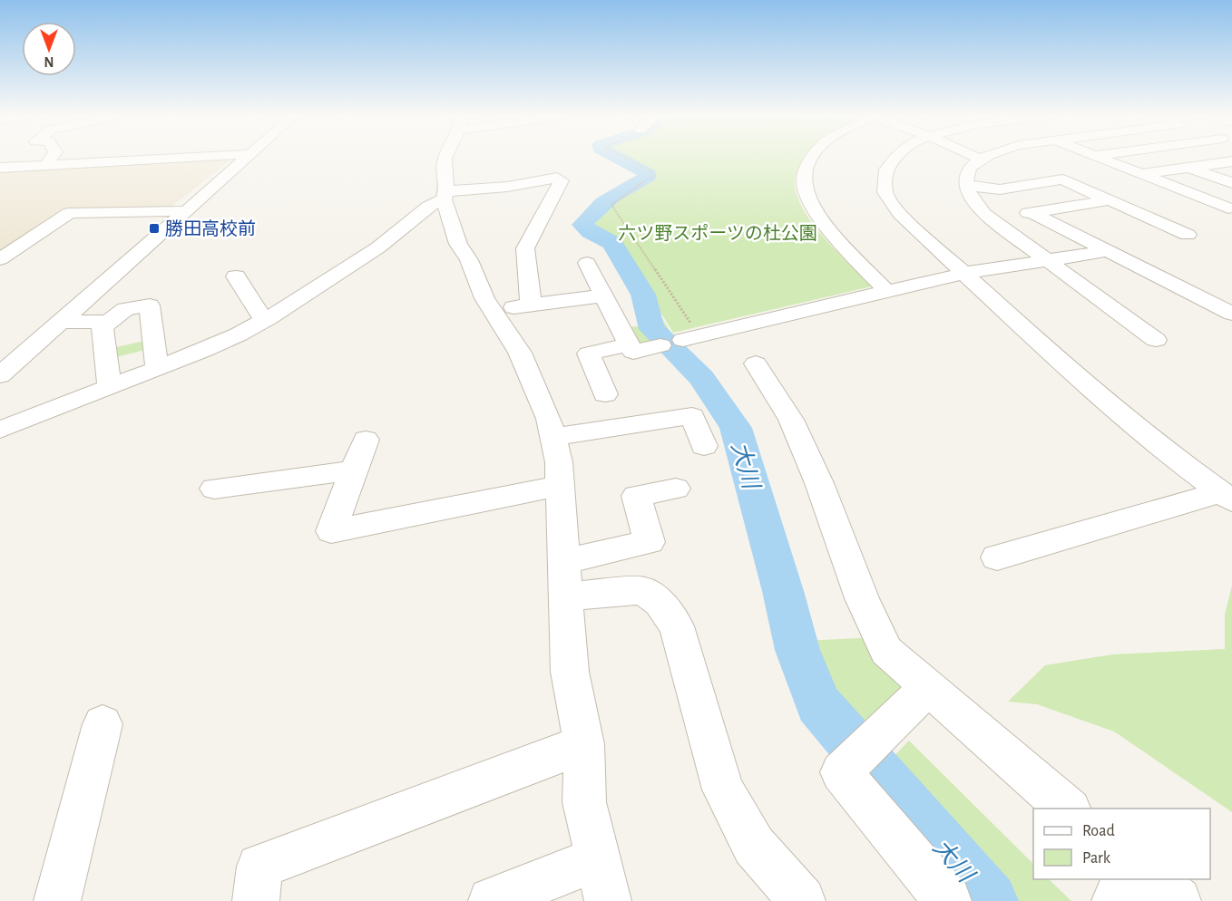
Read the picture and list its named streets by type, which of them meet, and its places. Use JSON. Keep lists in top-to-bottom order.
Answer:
{
  "water": ["大川"],
  "parks": ["六ツ野スポーツの杜公園"],
  "places": {
    "transit": ["勝田高校前"]
  },
  "legend": ["Road", "Park"],
  "north": "bottom"
}
